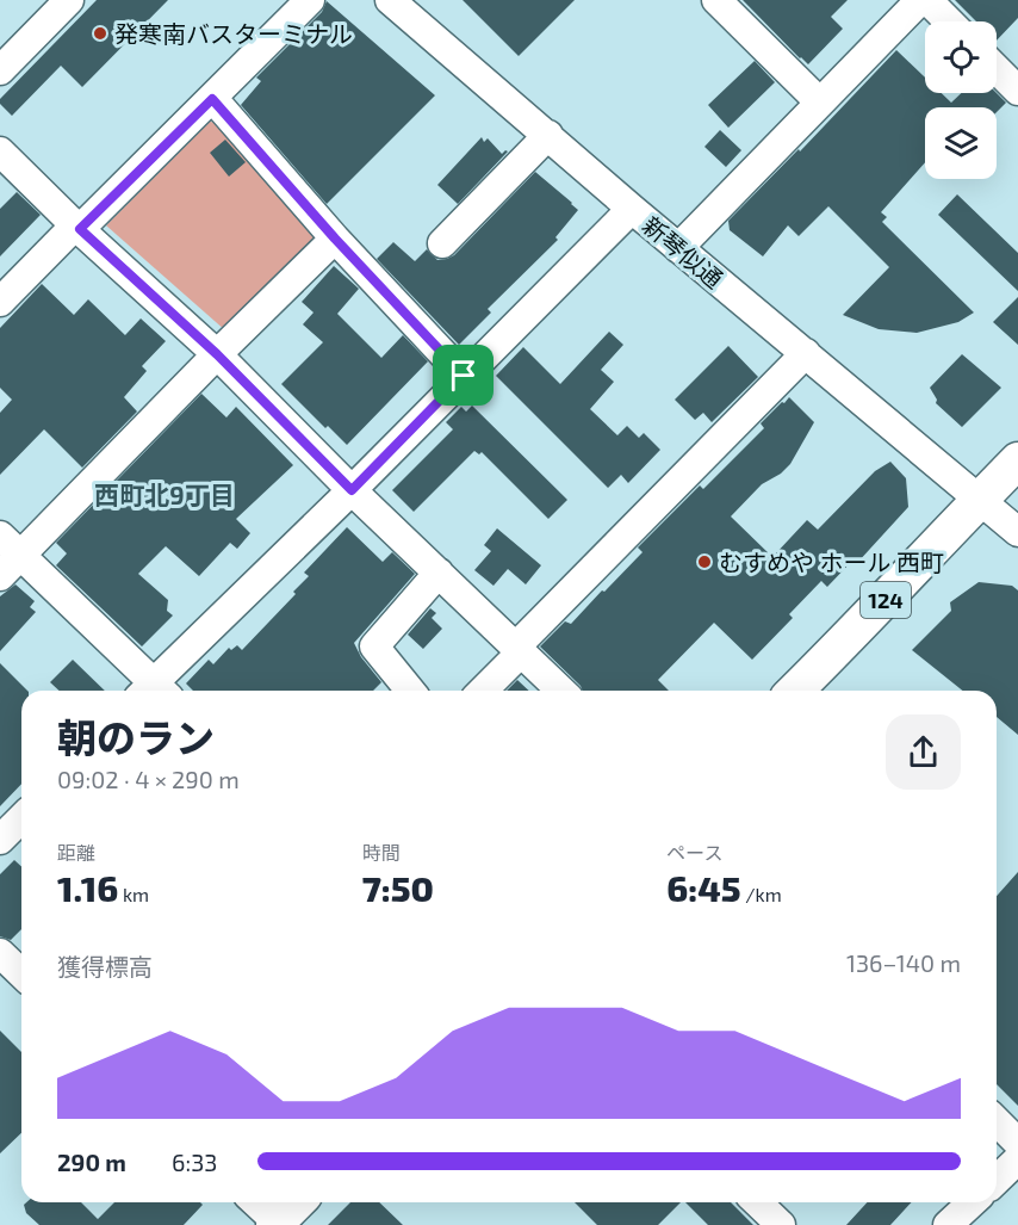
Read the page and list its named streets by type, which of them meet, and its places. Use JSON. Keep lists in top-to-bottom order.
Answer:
{
  "streets": {
    "main road": ["124"],
    "street": ["新琴似通"]
  },
  "crossings": [
    ["新琴似通", "124"]
  ],
  "districts": ["西町北9丁目"],
  "places": ["発寒南バスターミナル", "むすめや ホール 西町"],
  "page": {
    "heading": ["朝のラン", "09:02 · 4 × 290 m"],
    "stats": [
      ["距離", "1.16 km"],
      ["時間", "7:50"],
      ["ペース", "6:45 /km"]
    ],
    "chart": ["獲得標高", "136–140 m"],
    "list": [
      {
        "name": "290 m",
        "note": "6:33"
      }
    ]
  }
}
